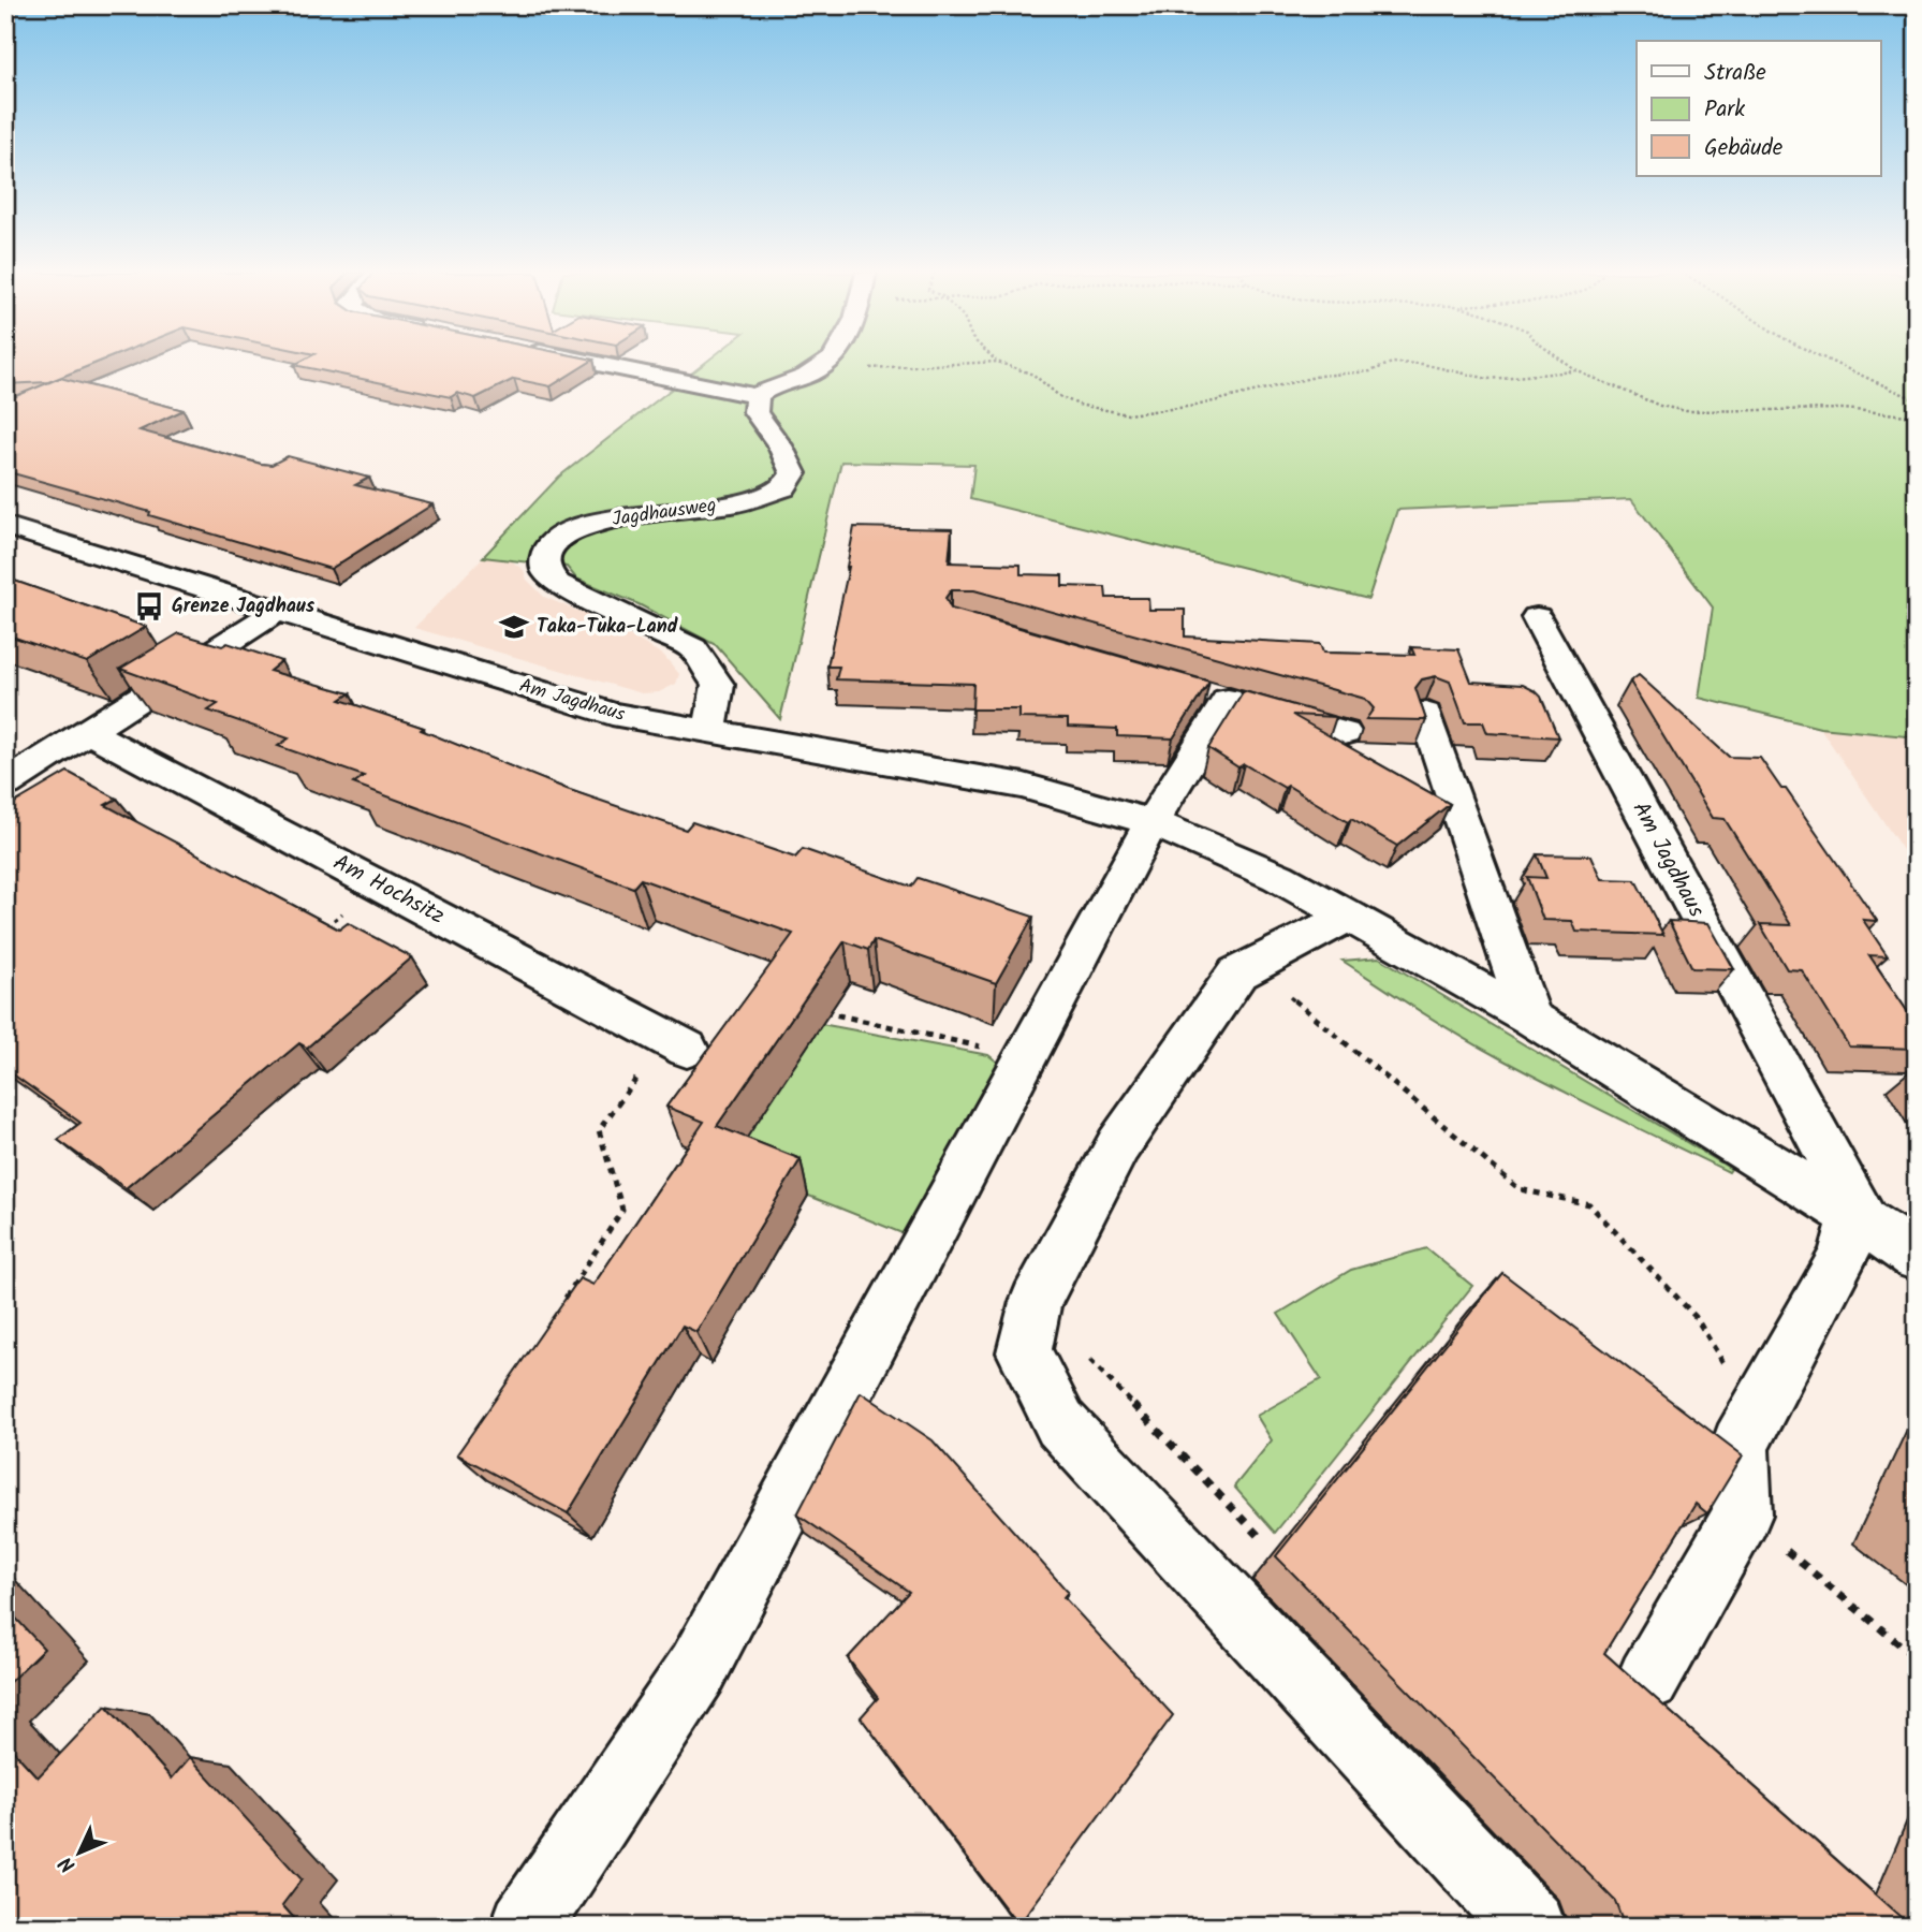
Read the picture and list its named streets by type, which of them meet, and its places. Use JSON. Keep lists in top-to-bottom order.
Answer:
{
  "streets": {
    "street": ["Jagdhausweg", "Am Jagdhaus", "Am Hochsitz"]
  },
  "crossings": [
    ["Jagdhausweg", "Am Jagdhaus"]
  ],
  "places": {
    "bus stop": ["Grenze Jagdhaus"],
    "school or university": ["Taka-Tuka-Land"]
  },
  "legend": ["Straße", "Park", "Gebäude"],
  "north": "bottom left"
}
